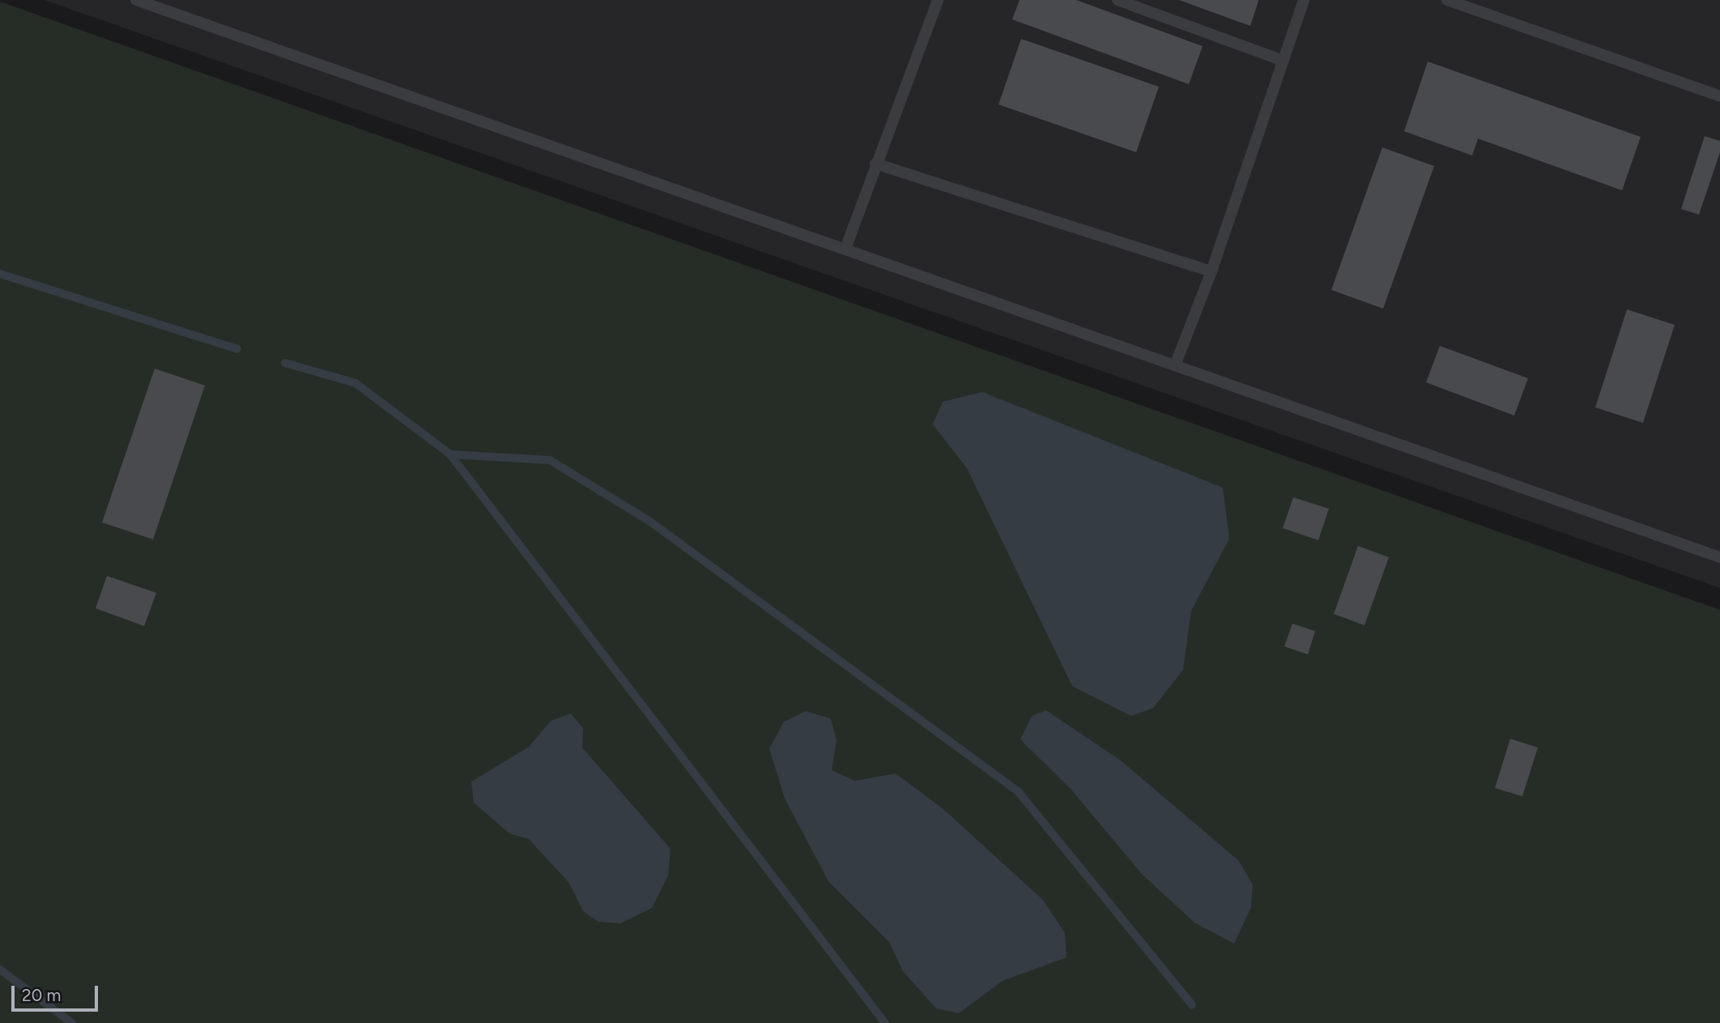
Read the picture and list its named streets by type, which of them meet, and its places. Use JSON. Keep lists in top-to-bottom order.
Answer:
{
  "scale_bar": "20 m"
}
